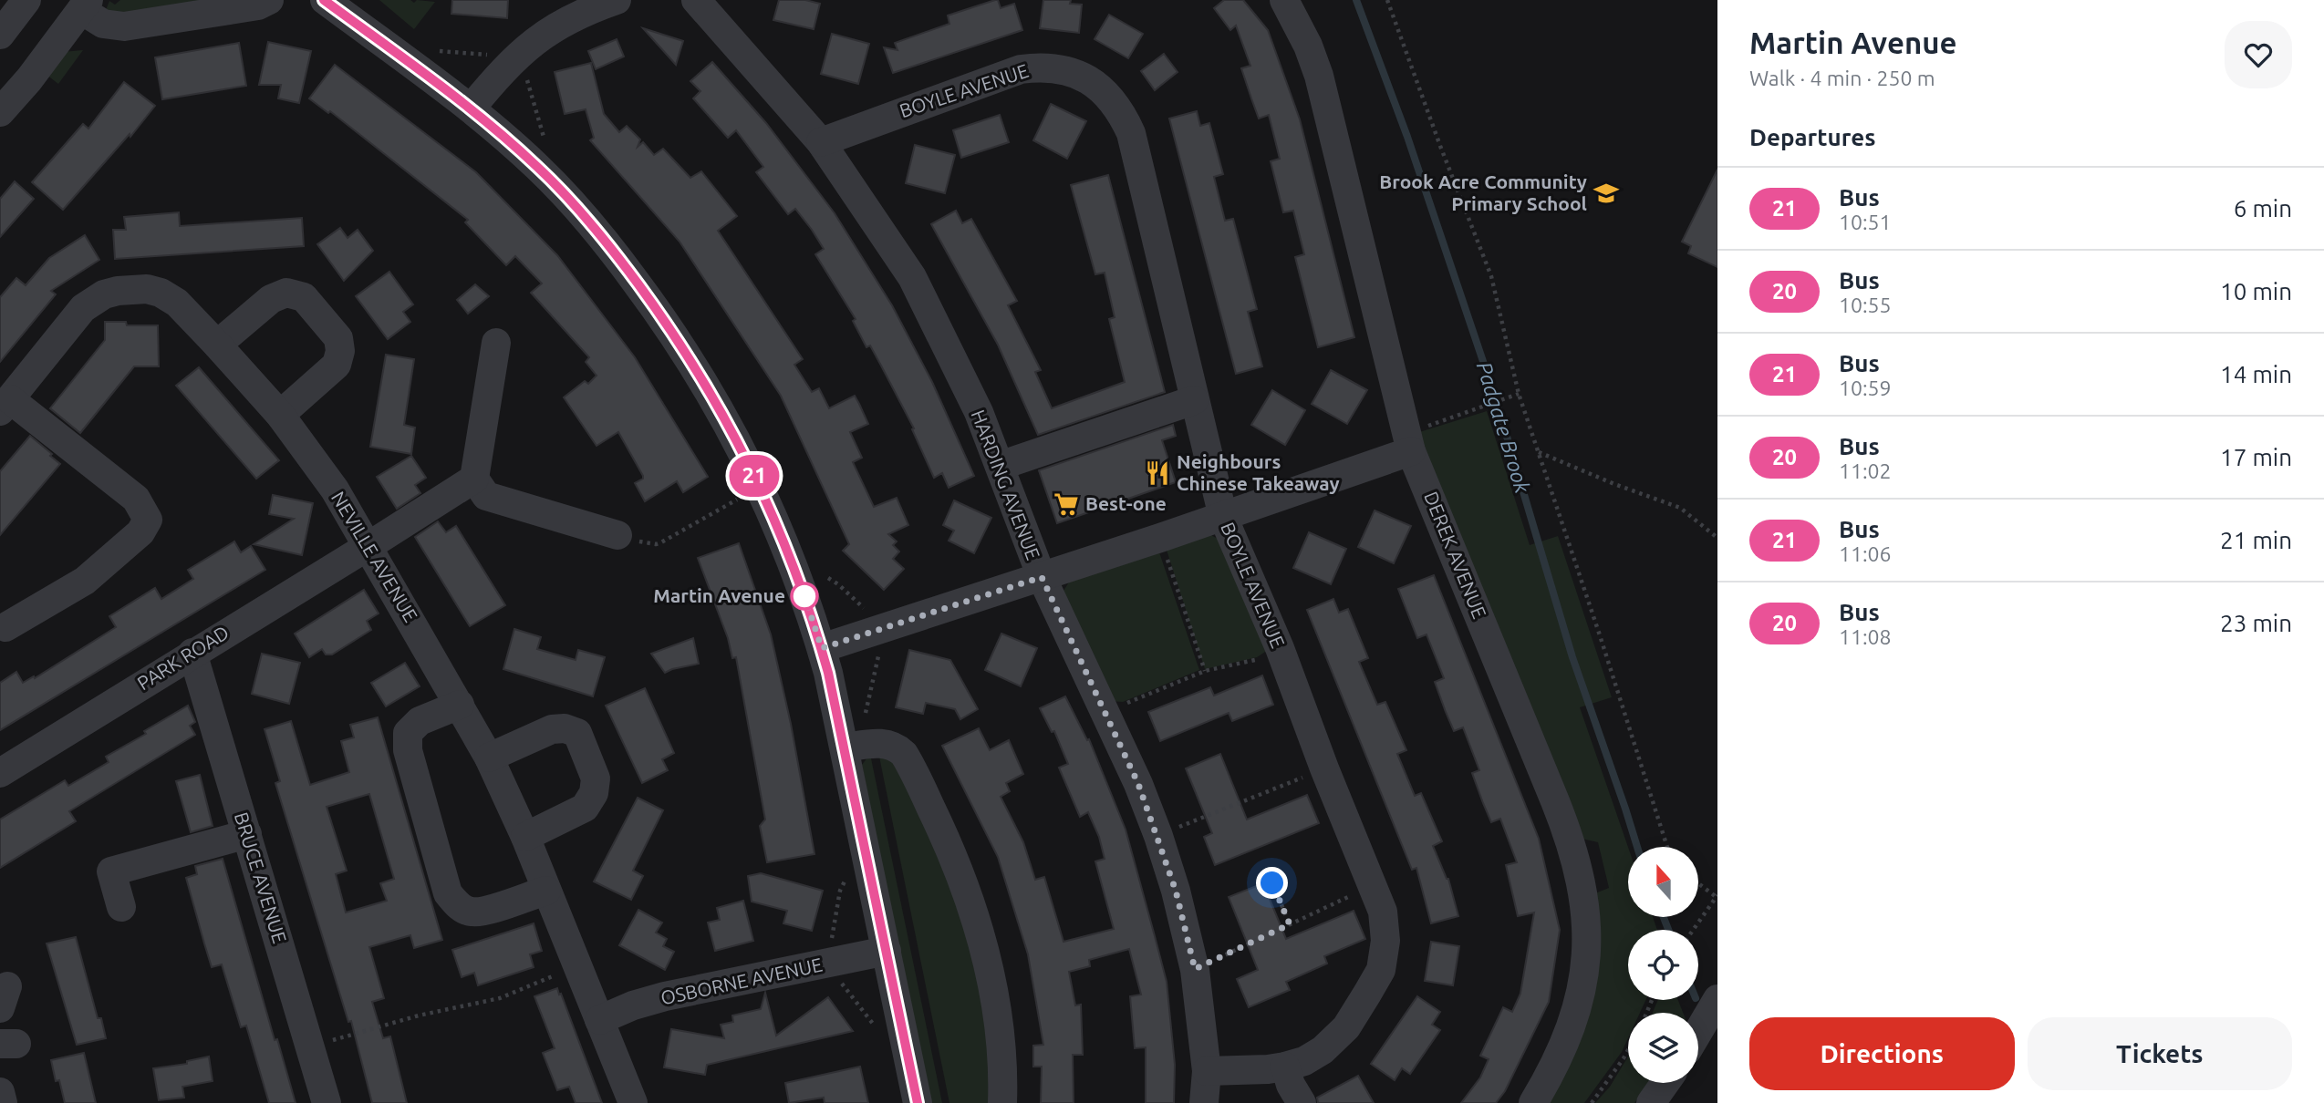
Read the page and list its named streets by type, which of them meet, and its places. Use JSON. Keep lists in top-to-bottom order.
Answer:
{
  "streets": {
    "street": [
      "BOYLE AVENUE",
      "HARDING AVENUE",
      "DEREK AVENUE",
      "NEVILLE AVENUE",
      "PARK ROAD",
      "BRUCE AVENUE",
      "OSBORNE AVENUE"
    ]
  },
  "crossings": [
    ["BOYLE AVENUE", "HARDING AVENUE"],
    ["NEVILLE AVENUE", "PARK ROAD"],
    ["NEVILLE AVENUE", "OSBORNE AVENUE"],
    ["PARK ROAD", "BRUCE AVENUE"]
  ],
  "water": ["Padgate Brook"],
  "places": {
    "school or university": ["Brook Acre Community Primary School"],
    "restaurant": ["Neighbours Chinese Takeaway"],
    "supermarket": ["Best-one"],
    "other": ["Martin Avenue"]
  },
  "lines": ["bus line 21"],
  "north": "top",
  "page": {
    "on_map": "21",
    "heading": [
      ["Martin Avenue", "Walk · 4 min · 250 m"],
      "Departures"
    ],
    "list": [
      {
        "mark": "21",
        "name": "Bus",
        "note": "10:51",
        "value": "6 min"
      },
      {
        "mark": "20",
        "name": "Bus",
        "note": "10:55",
        "value": "10 min"
      },
      {
        "mark": "21",
        "name": "Bus",
        "note": "10:59",
        "value": "14 min"
      },
      {
        "mark": "20",
        "name": "Bus",
        "note": "11:02",
        "value": "17 min"
      },
      {
        "mark": "21",
        "name": "Bus",
        "note": "11:06",
        "value": "21 min"
      },
      {
        "mark": "20",
        "name": "Bus",
        "note": "11:08",
        "value": "23 min"
      }
    ],
    "buttons": ["Directions", "Tickets"]
  }
}
